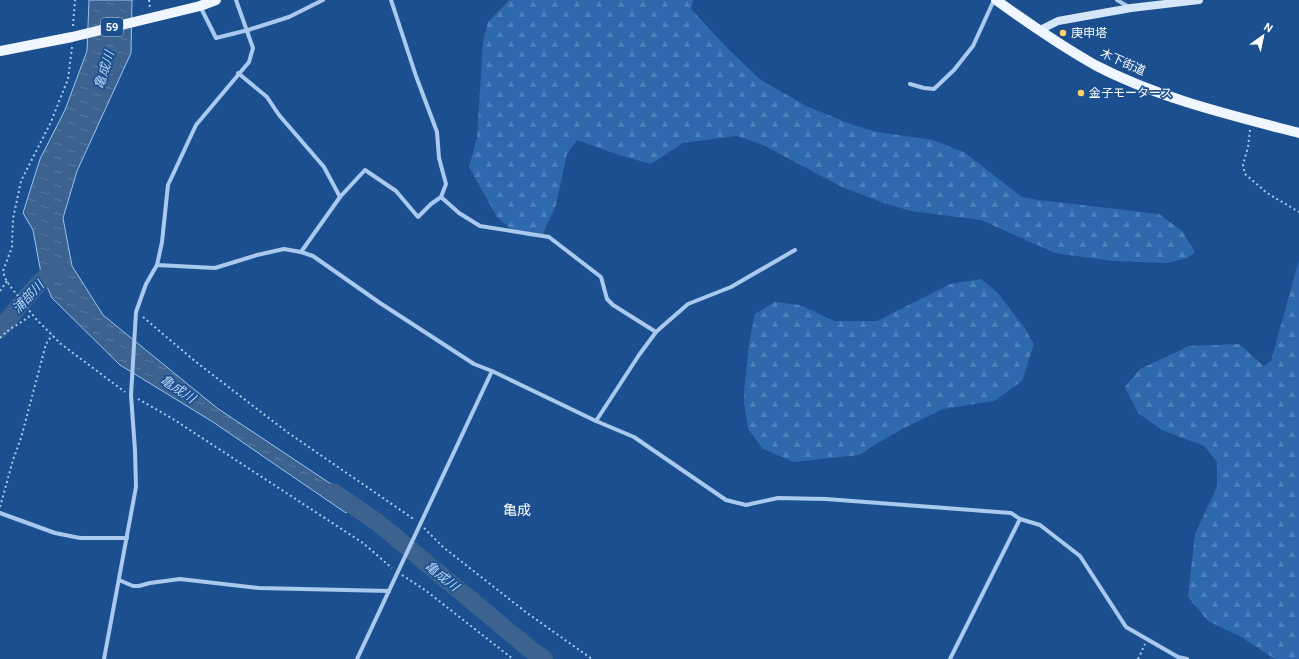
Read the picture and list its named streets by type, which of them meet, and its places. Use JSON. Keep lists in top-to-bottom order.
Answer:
{
  "streets": {
    "main road": ["59", "木下街道"]
  },
  "districts": ["亀成"],
  "water": ["亀成川", "浦部川"],
  "places": ["庚申塔", "金子モータース"],
  "north": "top right"
}
